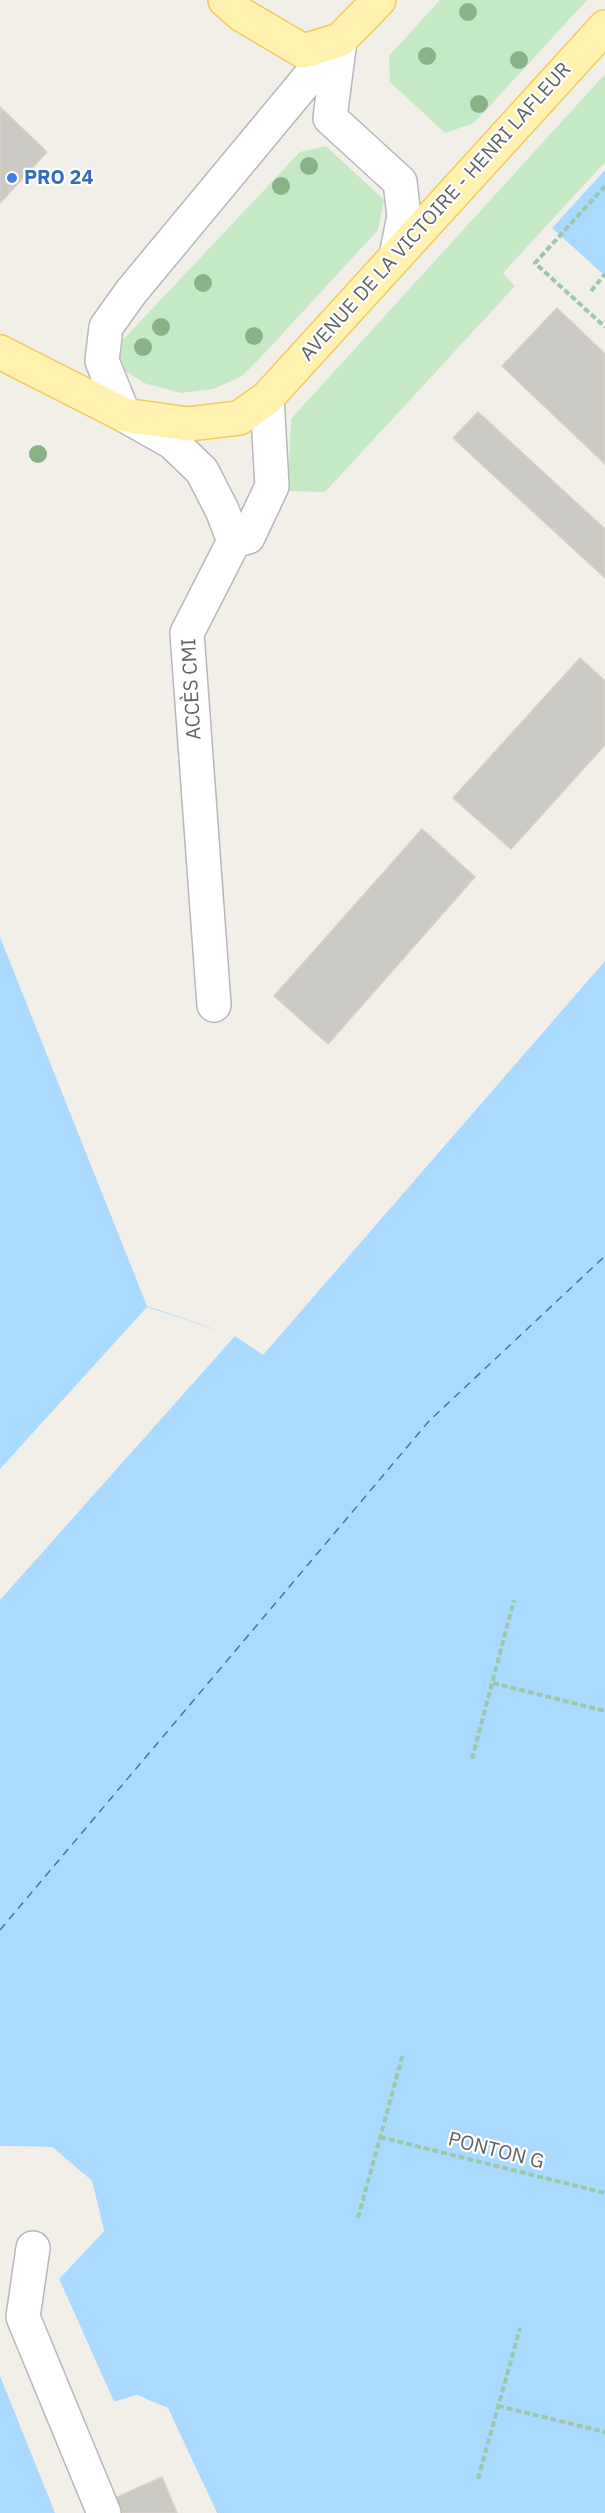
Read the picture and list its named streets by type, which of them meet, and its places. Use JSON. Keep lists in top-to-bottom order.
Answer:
{
  "streets": {
    "main road": ["AVENUE DE LA VICTOIRE - HENRI LAFLEUR"],
    "street": ["ACCÈS CMI"],
    "path": ["PONTON G"]
  },
  "crossings": [
    ["AVENUE DE LA VICTOIRE - HENRI LAFLEUR", "ACCÈS CMI"]
  ],
  "places": ["PRO 24"]
}
